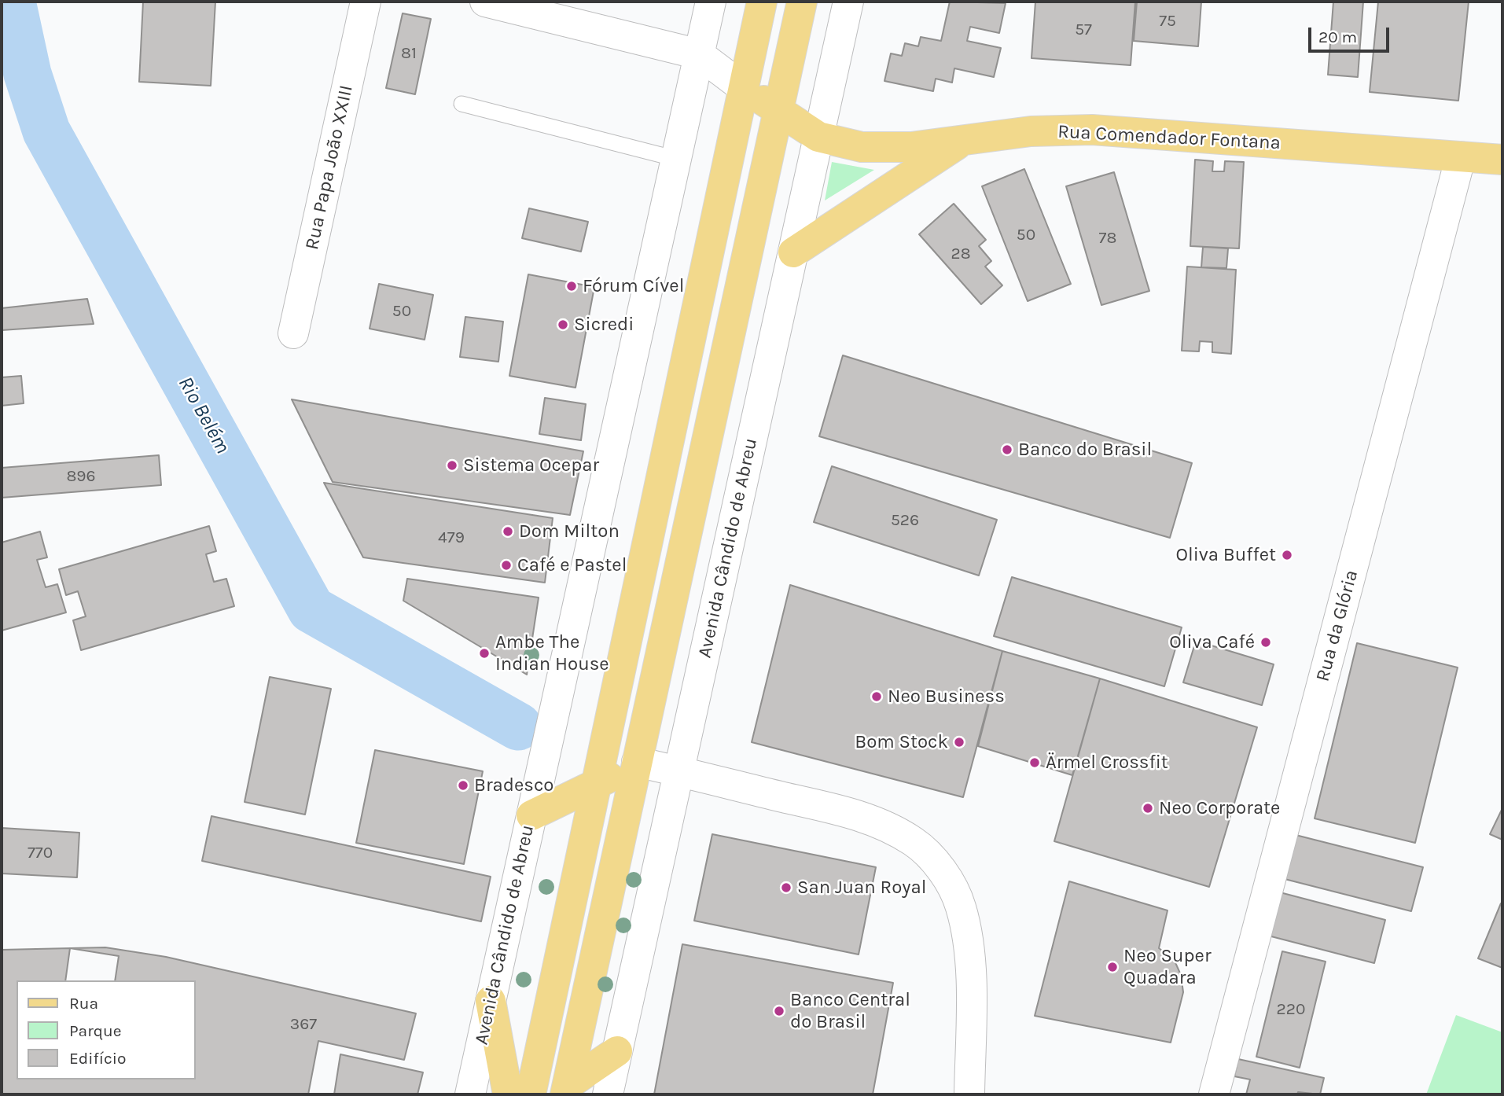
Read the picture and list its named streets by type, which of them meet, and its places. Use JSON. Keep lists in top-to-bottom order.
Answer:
{
  "streets": {
    "main road": ["Rua Comendador Fontana"],
    "street": ["Rua Papa João XXIII", "Avenida Cândido de Abreu", "Rua da Glória"]
  },
  "crossings": [
    ["Rua Comendador Fontana", "Avenida Cândido de Abreu"],
    ["Rua Comendador Fontana", "Rua da Glória"]
  ],
  "water": ["Rio Belém"],
  "places": [
    "Fórum Cível",
    "Sicredi",
    "Banco do Brasil",
    "Sistema Ocepar",
    "Dom Milton",
    "Oliva Buffet",
    "Café e Pastel",
    "Oliva Café",
    "Ambe The Indian House",
    "Neo Business",
    "Bom Stock",
    "Ärmel Crossfit",
    "Bradesco",
    "Neo Corporate",
    "San Juan Royal",
    "Neo Super Quadara",
    "Banco Central do Brasil"
  ],
  "house_numbers": [
    "75",
    "57",
    "81",
    "50",
    "78",
    "28",
    "50",
    "896",
    "526",
    "479",
    "770",
    "220",
    "367"
  ],
  "legend": ["Rua", "Parque", "Edifício"],
  "scale_bar": "20 m"
}
